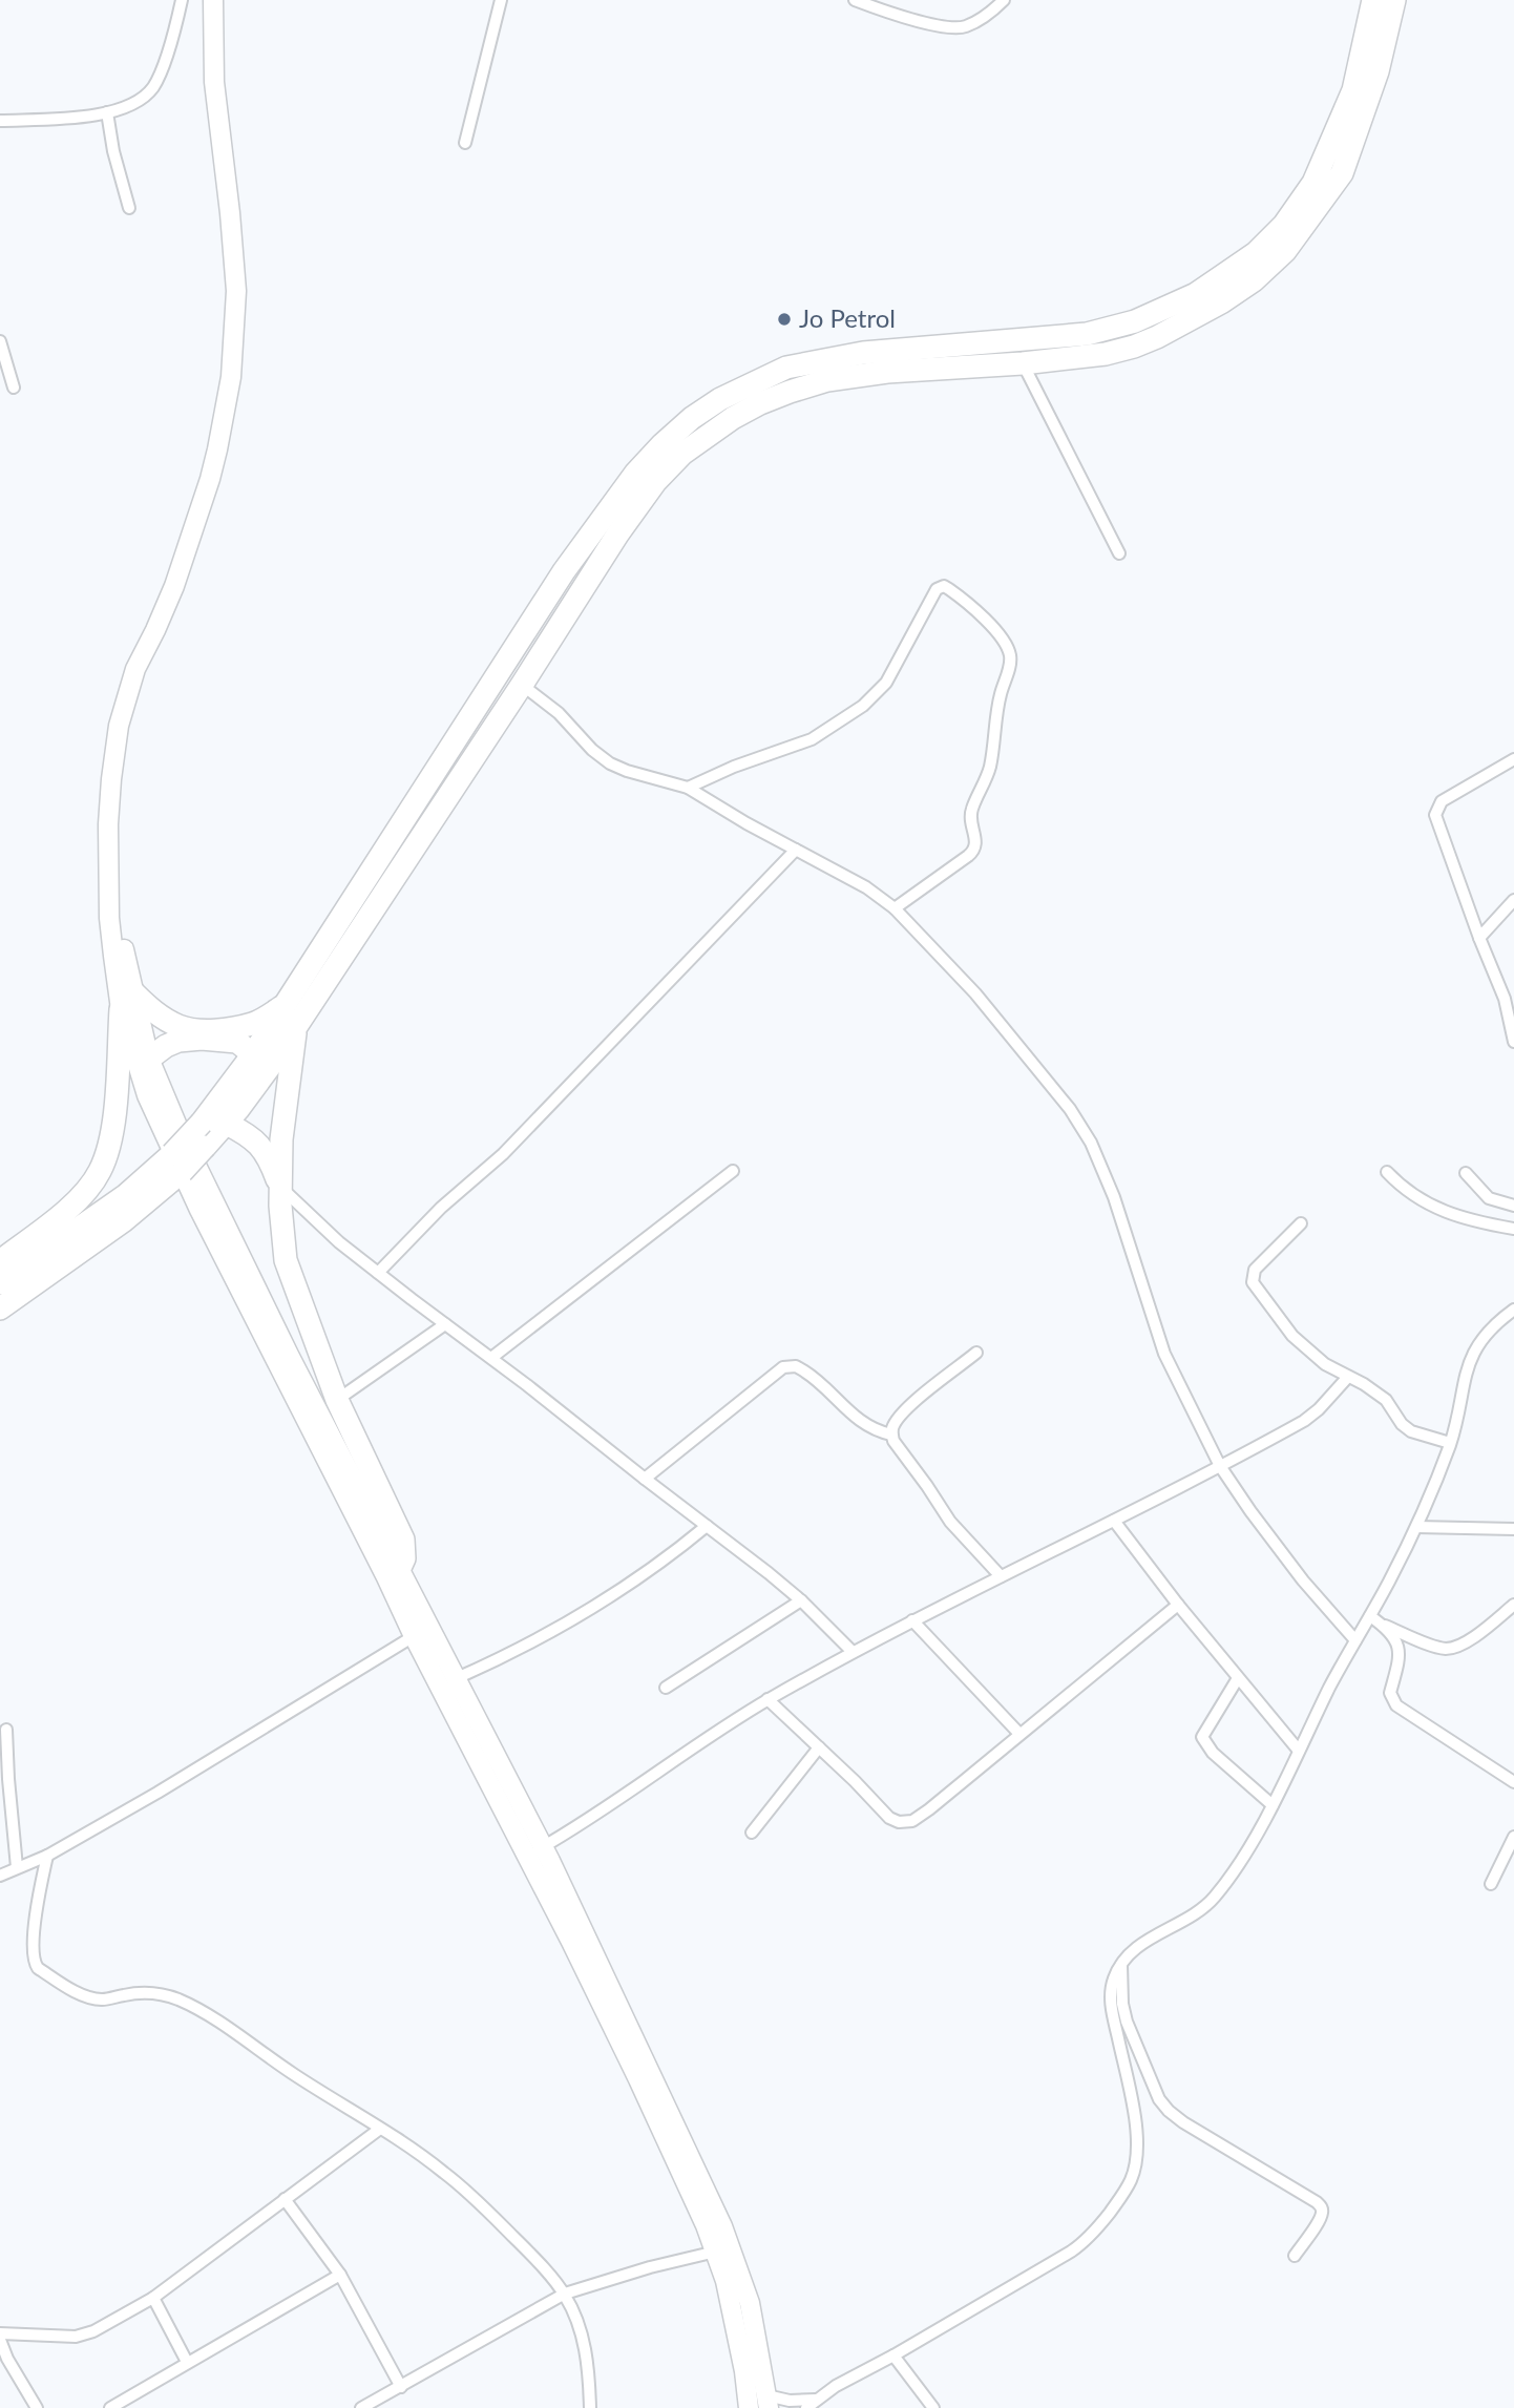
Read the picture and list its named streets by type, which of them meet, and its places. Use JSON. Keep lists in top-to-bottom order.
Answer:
{
  "places": ["Jo Petrol"]
}
